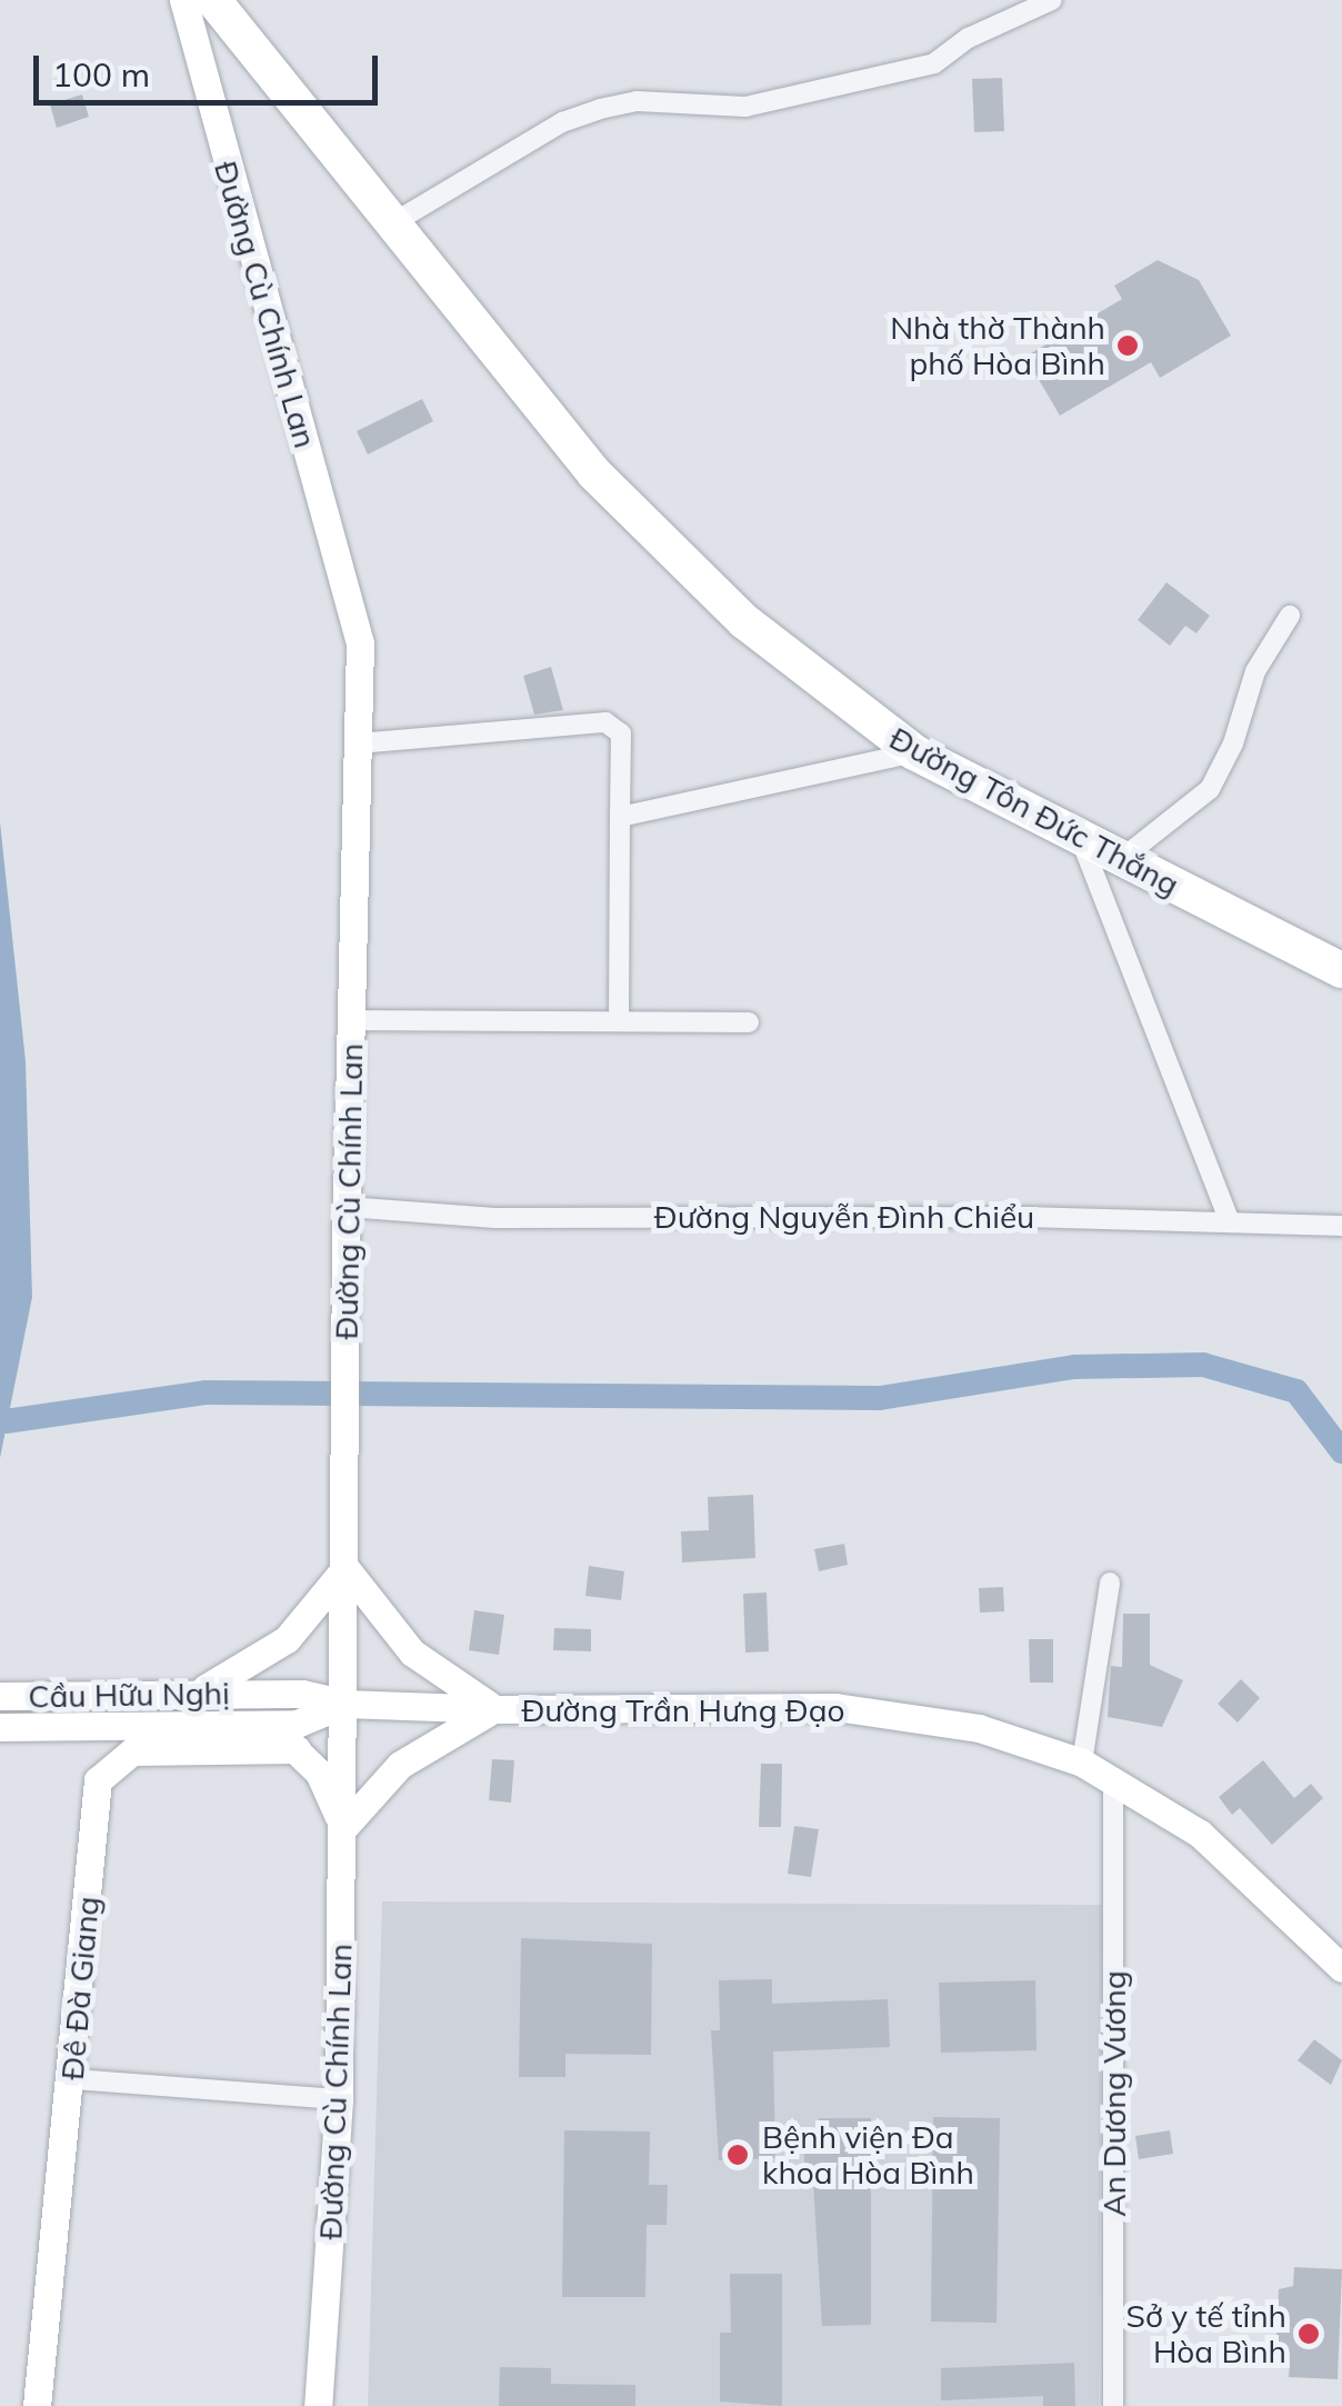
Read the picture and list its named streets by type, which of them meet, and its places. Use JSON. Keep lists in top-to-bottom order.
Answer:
{
  "streets": {
    "highway": ["Đường Tôn Đức Thắng"],
    "main road": [
      "Đường Cù Chính Lan",
      "Cầu Hữu Nghị",
      "Đường Trần Hưng Đạo",
      "Đê Đà Giang"
    ],
    "street": ["Đường Nguyễn Đình Chiểu", "An Dương Vương"]
  },
  "crossings": [
    ["Đường Cù Chính Lan", "Đường Nguyễn Đình Chiểu"],
    ["Đường Cù Chính Lan", "Cầu Hữu Nghị"],
    ["Đường Cù Chính Lan", "Đường Trần Hưng Đạo"],
    ["Cầu Hữu Nghị", "Đường Trần Hưng Đạo"],
    ["Đường Trần Hưng Đạo", "An Dương Vương"]
  ],
  "places": ["Nhà thờ Thành phố Hòa Bình", "Bệnh viện Đa khoa Hòa Bình", "Sở y tế tỉnh Hòa Bình"],
  "scale_bar": "100 m"
}
